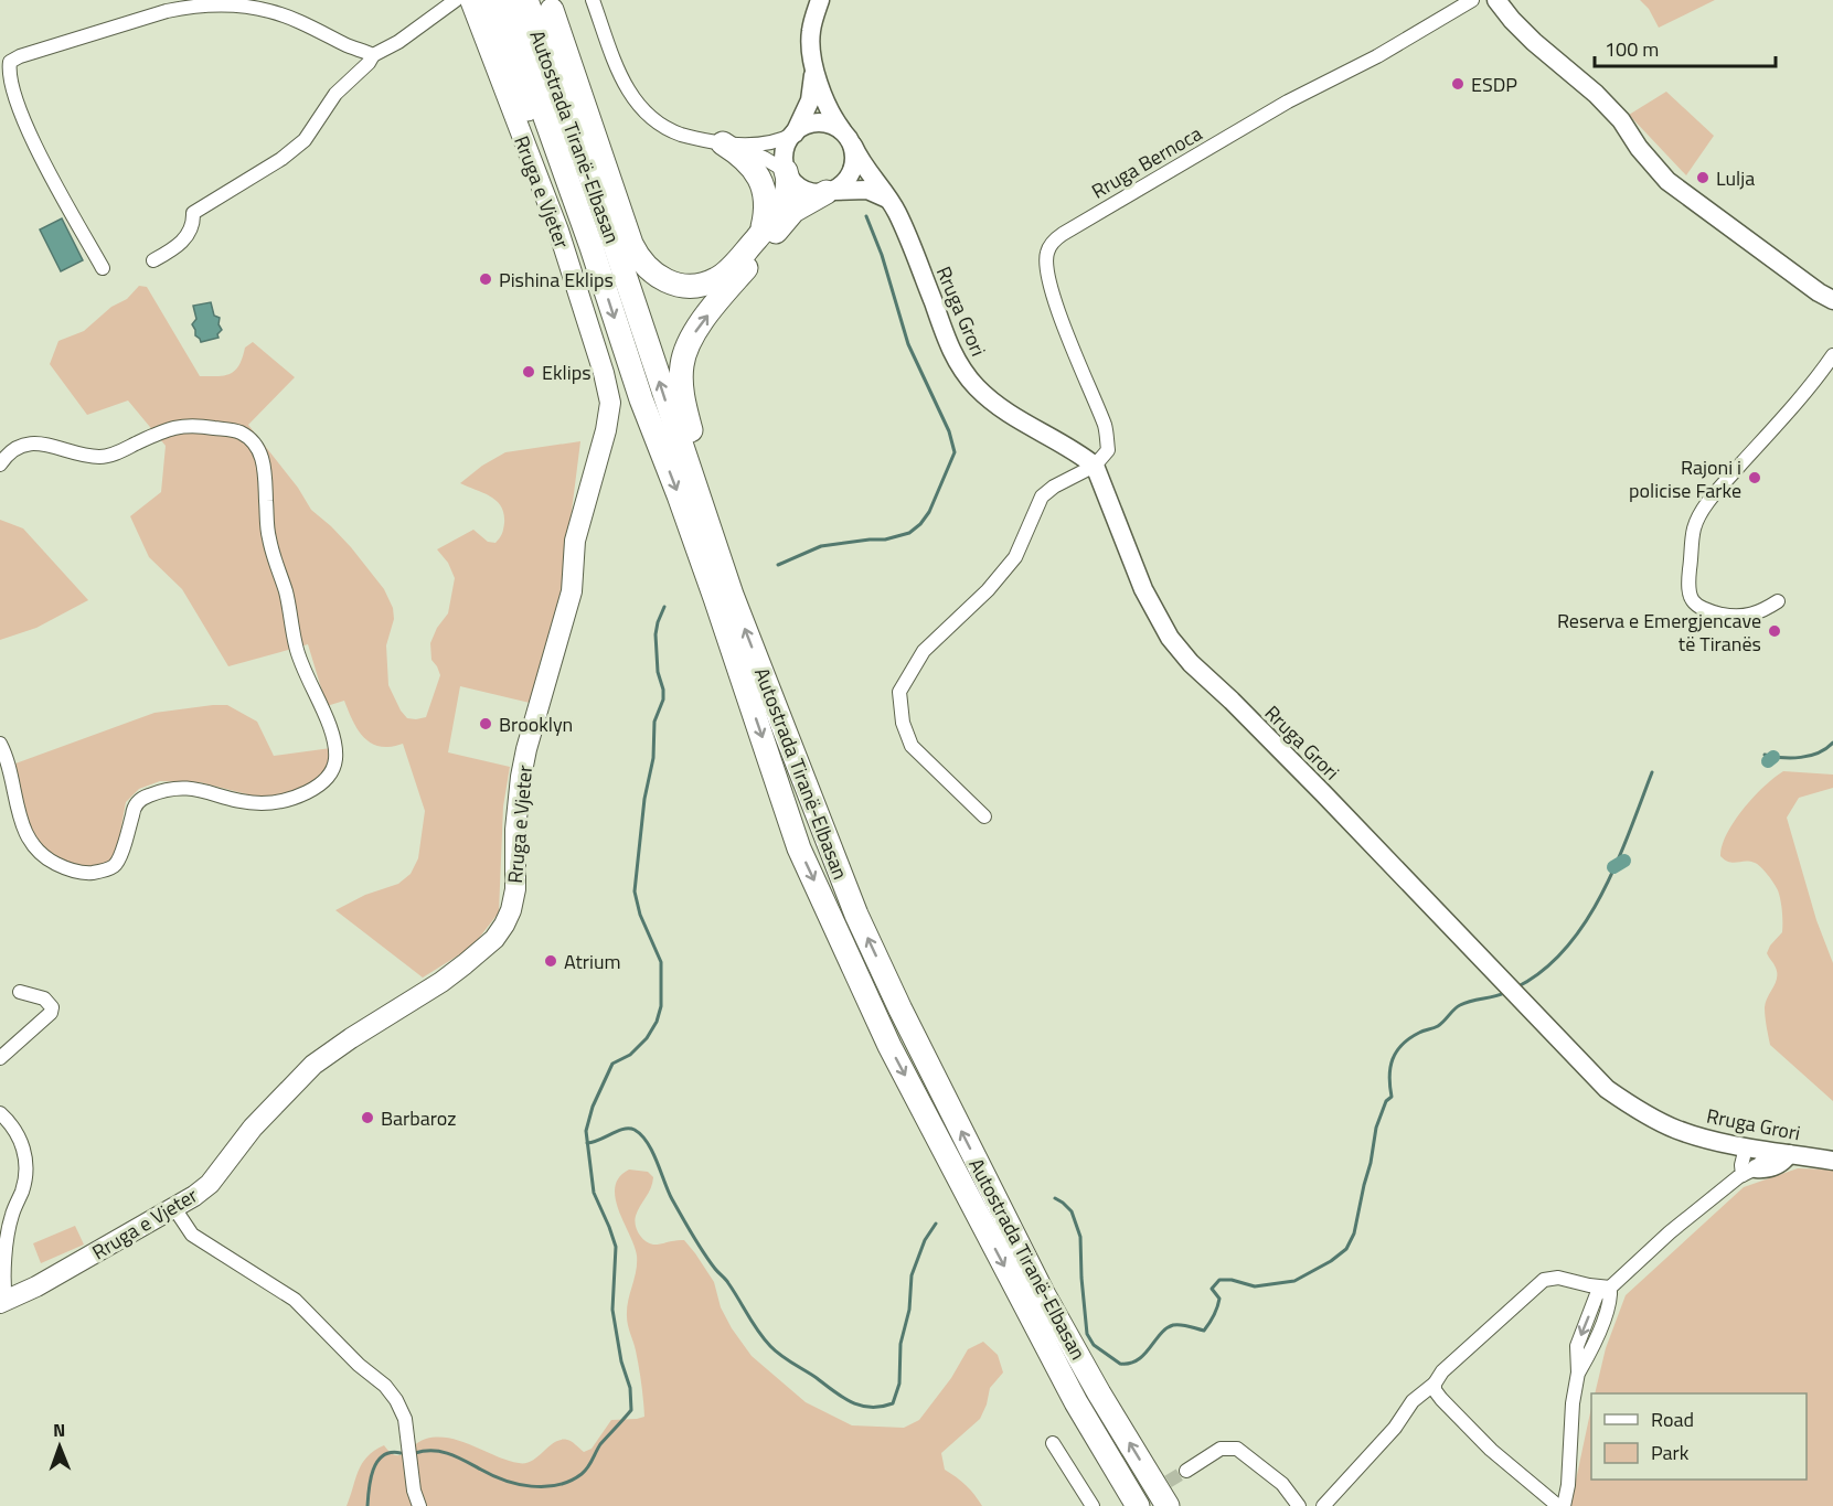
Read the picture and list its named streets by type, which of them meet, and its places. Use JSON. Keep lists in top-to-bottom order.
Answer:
{
  "streets": {
    "highway": ["Autostrada Tiranë-Elbasan"],
    "main road": ["Rruga e Vjeter", "Rruga Grori"],
    "street": ["Rruga Bernoca"]
  },
  "crossings": [
    ["Rruga Bernoca", "Rruga Grori"]
  ],
  "places": [
    "ESDP",
    "Lulja",
    "Pishina Eklips",
    "Eklips",
    "Rajoni i policise Farke",
    "Reserva e Emergjencave të Tiranës",
    "Brooklyn",
    "Atrium",
    "Barbaroz"
  ],
  "legend": ["Road", "Park"],
  "scale_bar": "100 m",
  "north": "top"
}
